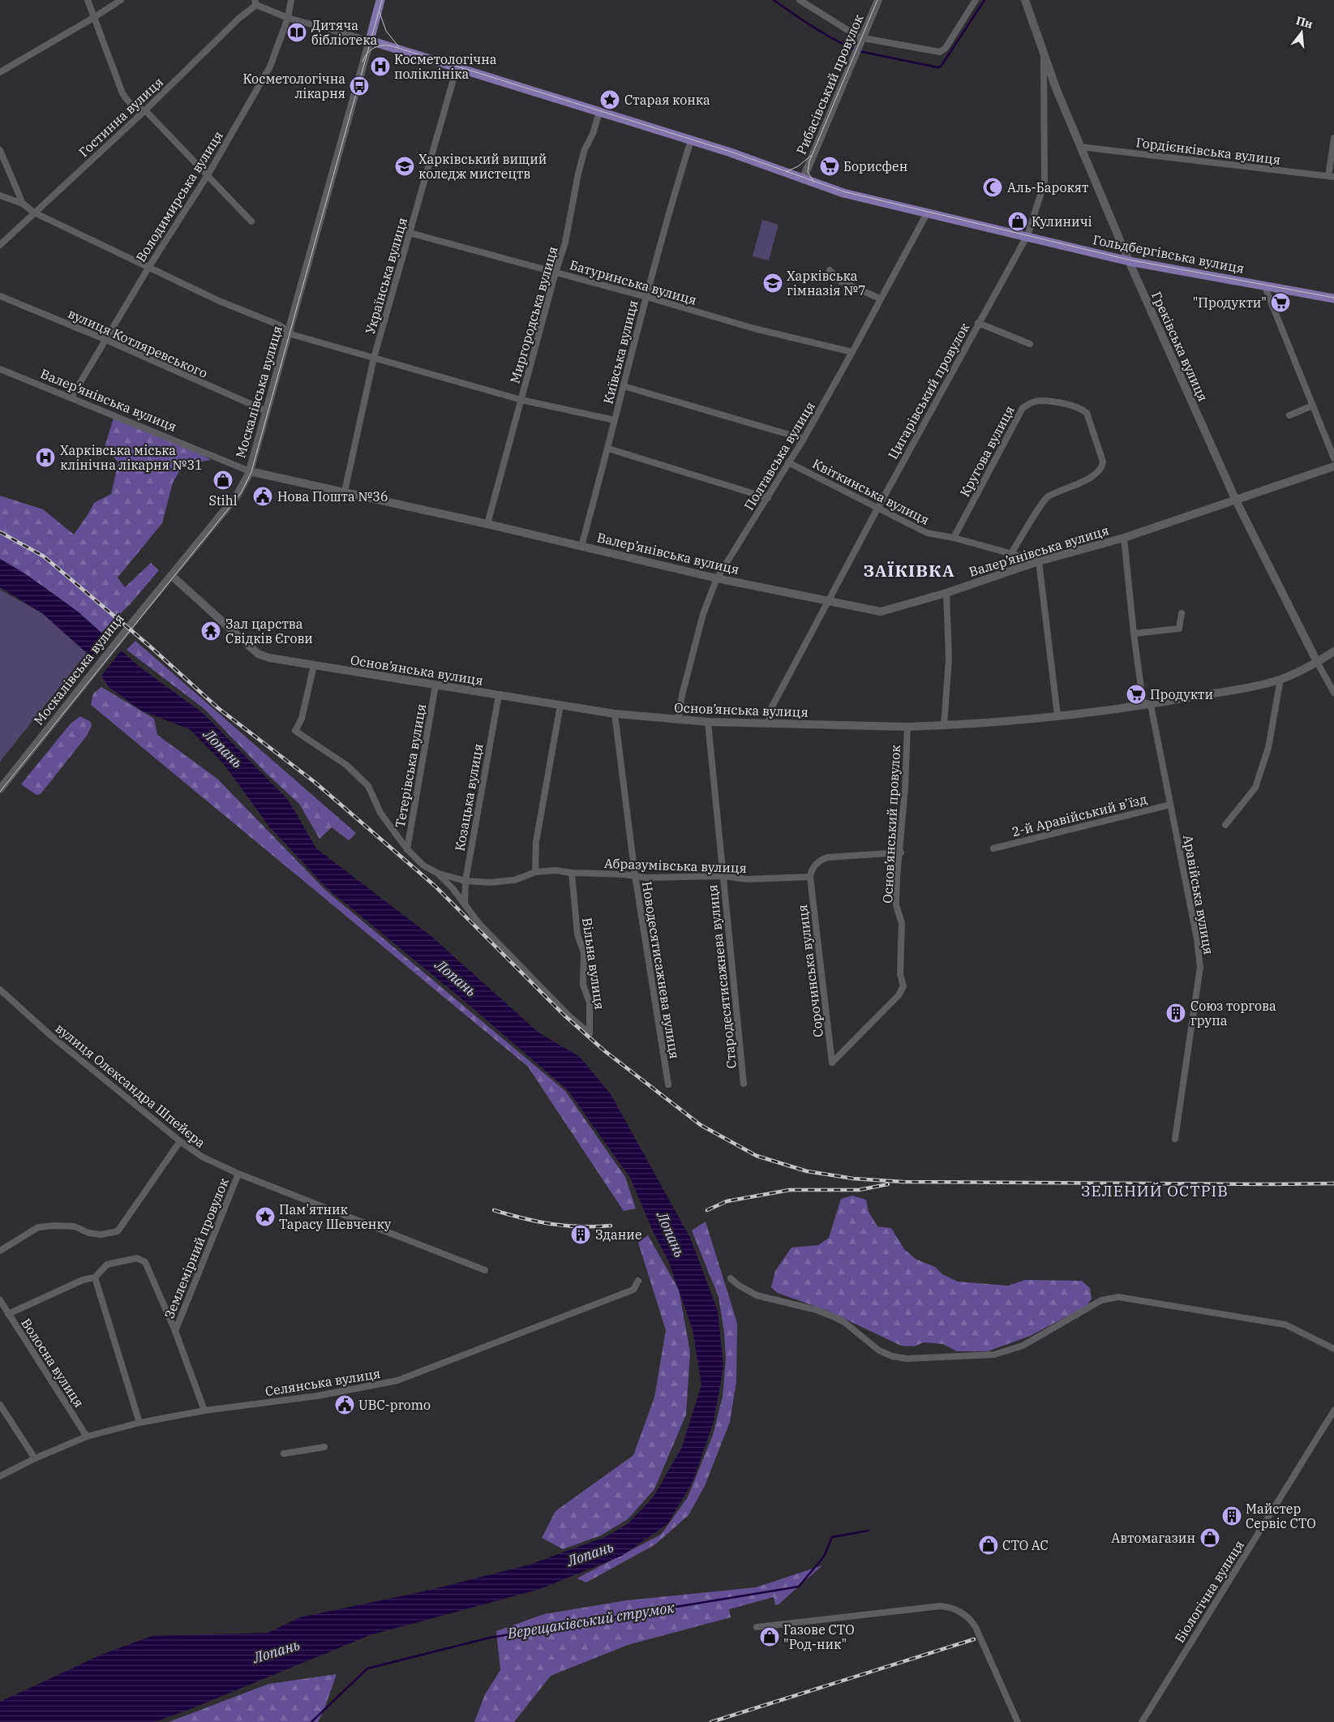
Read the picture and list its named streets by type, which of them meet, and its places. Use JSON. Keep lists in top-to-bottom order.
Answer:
{
  "streets": {
    "main road": ["Гольдбергівська вулиця", "Москалівська вулиця"],
    "street": [
      "Рибасівський провулок",
      "Гостинна вулиця",
      "Гордієнківська вулиця",
      "Володимирська вулиця",
      "Українська вулиця",
      "Батуринська вулиця",
      "Миргородська вулиця",
      "вулиця Котляревського",
      "Греківська вулиця",
      "Київська вулиця",
      "Цигарівський провулок",
      "Валер’янівська вулиця",
      "Кругова вулиця",
      "Полтавська вулиця",
      "Квіткинська вулиця",
      "Основ’янська вулиця",
      "Тетерівська вулиця",
      "Козацька вулиця",
      "2-й Аравійський в’їзд",
      "Основ’янський провулок",
      "Абразумівська вулиця",
      "Аравійська вулиця",
      "Вільна вулиця",
      "Новодесятисажнева вулиця",
      "Сорочинська вулиця",
      "Стародесятисажнева вулиця",
      "вулиця Олександра Шпейєра",
      "Землемірний провулок",
      "Волосна вулиця",
      "Селянська вулиця",
      "Біологічна вулиця"
    ]
  },
  "crossings": [
    ["Рибасівський провулок", "Гольдбергівська вулиця"],
    ["Гордієнківська вулиця", "Греківська вулиця"],
    ["Володимирська вулиця", "вулиця Котляревського"],
    ["Володимирська вулиця", "Валер’янівська вулиця"],
    ["Гольдбергівська вулиця", "Українська вулиця"],
    ["Гольдбергівська вулиця", "Миргородська вулиця"],
    ["Гольдбергівська вулиця", "Греківська вулиця"],
    ["Гольдбергівська вулиця", "Київська вулиця"],
    ["Гольдбергівська вулиця", "Цигарівський провулок"],
    ["Гольдбергівська вулиця", "Москалівська вулиця"],
    ["Гольдбергівська вулиця", "Полтавська вулиця"],
    ["Українська вулиця", "Батуринська вулиця"],
    ["Українська вулиця", "Валер’янівська вулиця"],
    ["Батуринська вулиця", "Миргородська вулиця"],
    ["Батуринська вулиця", "Київська вулиця"],
    ["Батуринська вулиця", "Полтавська вулиця"],
    ["Миргородська вулиця", "Валер’янівська вулиця"],
    ["вулиця Котляревського", "Москалівська вулиця"],
    ["Греківська вулиця", "Цигарівський провулок"],
    ["Греківська вулиця", "Валер’янівська вулиця"],
    ["Греківська вулиця", "Основ’янська вулиця"],
    ["Київська вулиця", "Валер’янівська вулиця"],
    ["Цигарівський провулок", "Валер’янівська вулиця"],
    ["Цигарівський провулок", "Квіткинська вулиця"],
    ["Цигарівський провулок", "Основ’янська вулиця"],
    ["Москалівська вулиця", "Валер’янівська вулиця"],
    ["Москалівська вулиця", "Основ’янська вулиця"],
    ["Валер’янівська вулиця", "Полтавська вулиця"],
    ["Валер’янівська вулиця", "Квіткинська вулиця"],
    ["Валер’янівська вулиця", "Аравійська вулиця"],
    ["Кругова вулиця", "Квіткинська вулиця"],
    ["Полтавська вулиця", "Квіткинська вулиця"],
    ["Полтавська вулиця", "Основ’янська вулиця"],
    ["Основ’янська вулиця", "Тетерівська вулиця"],
    ["Основ’янська вулиця", "Козацька вулиця"],
    ["Основ’янська вулиця", "Основ’янський провулок"],
    ["Основ’янська вулиця", "Аравійська вулиця"],
    ["Основ’янська вулиця", "Новодесятисажнева вулиця"],
    ["Основ’янська вулиця", "Стародесятисажнева вулиця"],
    ["Козацька вулиця", "Абразумівська вулиця"],
    ["Козацька вулиця", "Вільна вулиця"],
    ["2-й Аравійський в’їзд", "Аравійська вулиця"],
    ["Основ’янський провулок", "Сорочинська вулиця"],
    ["Абразумівська вулиця", "Вільна вулиця"],
    ["Абразумівська вулиця", "Новодесятисажнева вулиця"],
    ["Абразумівська вулиця", "Сорочинська вулиця"],
    ["Абразумівська вулиця", "Стародесятисажнева вулиця"],
    ["вулиця Олександра Шпейєра", "Землемірний провулок"],
    ["Волосна вулиця", "Селянська вулиця"]
  ],
  "districts": ["ЗАЇКІВКА", "ЗЕЛЕНИЙ ОСТРІВ"],
  "water": ["Лопань", "Верещаківський струмок"],
  "places": {
    "library": ["Дитяча бібліотека"],
    "hospital": ["Косметологічна поліклініка", "Харківська міська клінічна лікарня №31"],
    "bus stop": ["Косметологічна лікарня"],
    "place": ["Старая конка", "Пам'ятник Тарасу Шевченку"],
    "school or university": ["Харківський вищий коледж мистецтв", "Харківська гімназія №7"],
    "supermarket": ["Борисфен", "\"Продукти\"", "Продукти"],
    "mosque": ["Аль-Барокят"],
    "shop": [
      "Кулиничі",
      "Stihl",
      "Автомагазин",
      "СТО АС",
      "Газове СТО \"Род-ник\""
    ],
    "public building": ["Нова Пошта №36", "UBC-promo"],
    "temple": ["Зал царства Свідків Єгови"],
    "building": ["Союз торгова група", "Здание", "Майстер Сервіс СТО"]
  },
  "north": "top"
}
